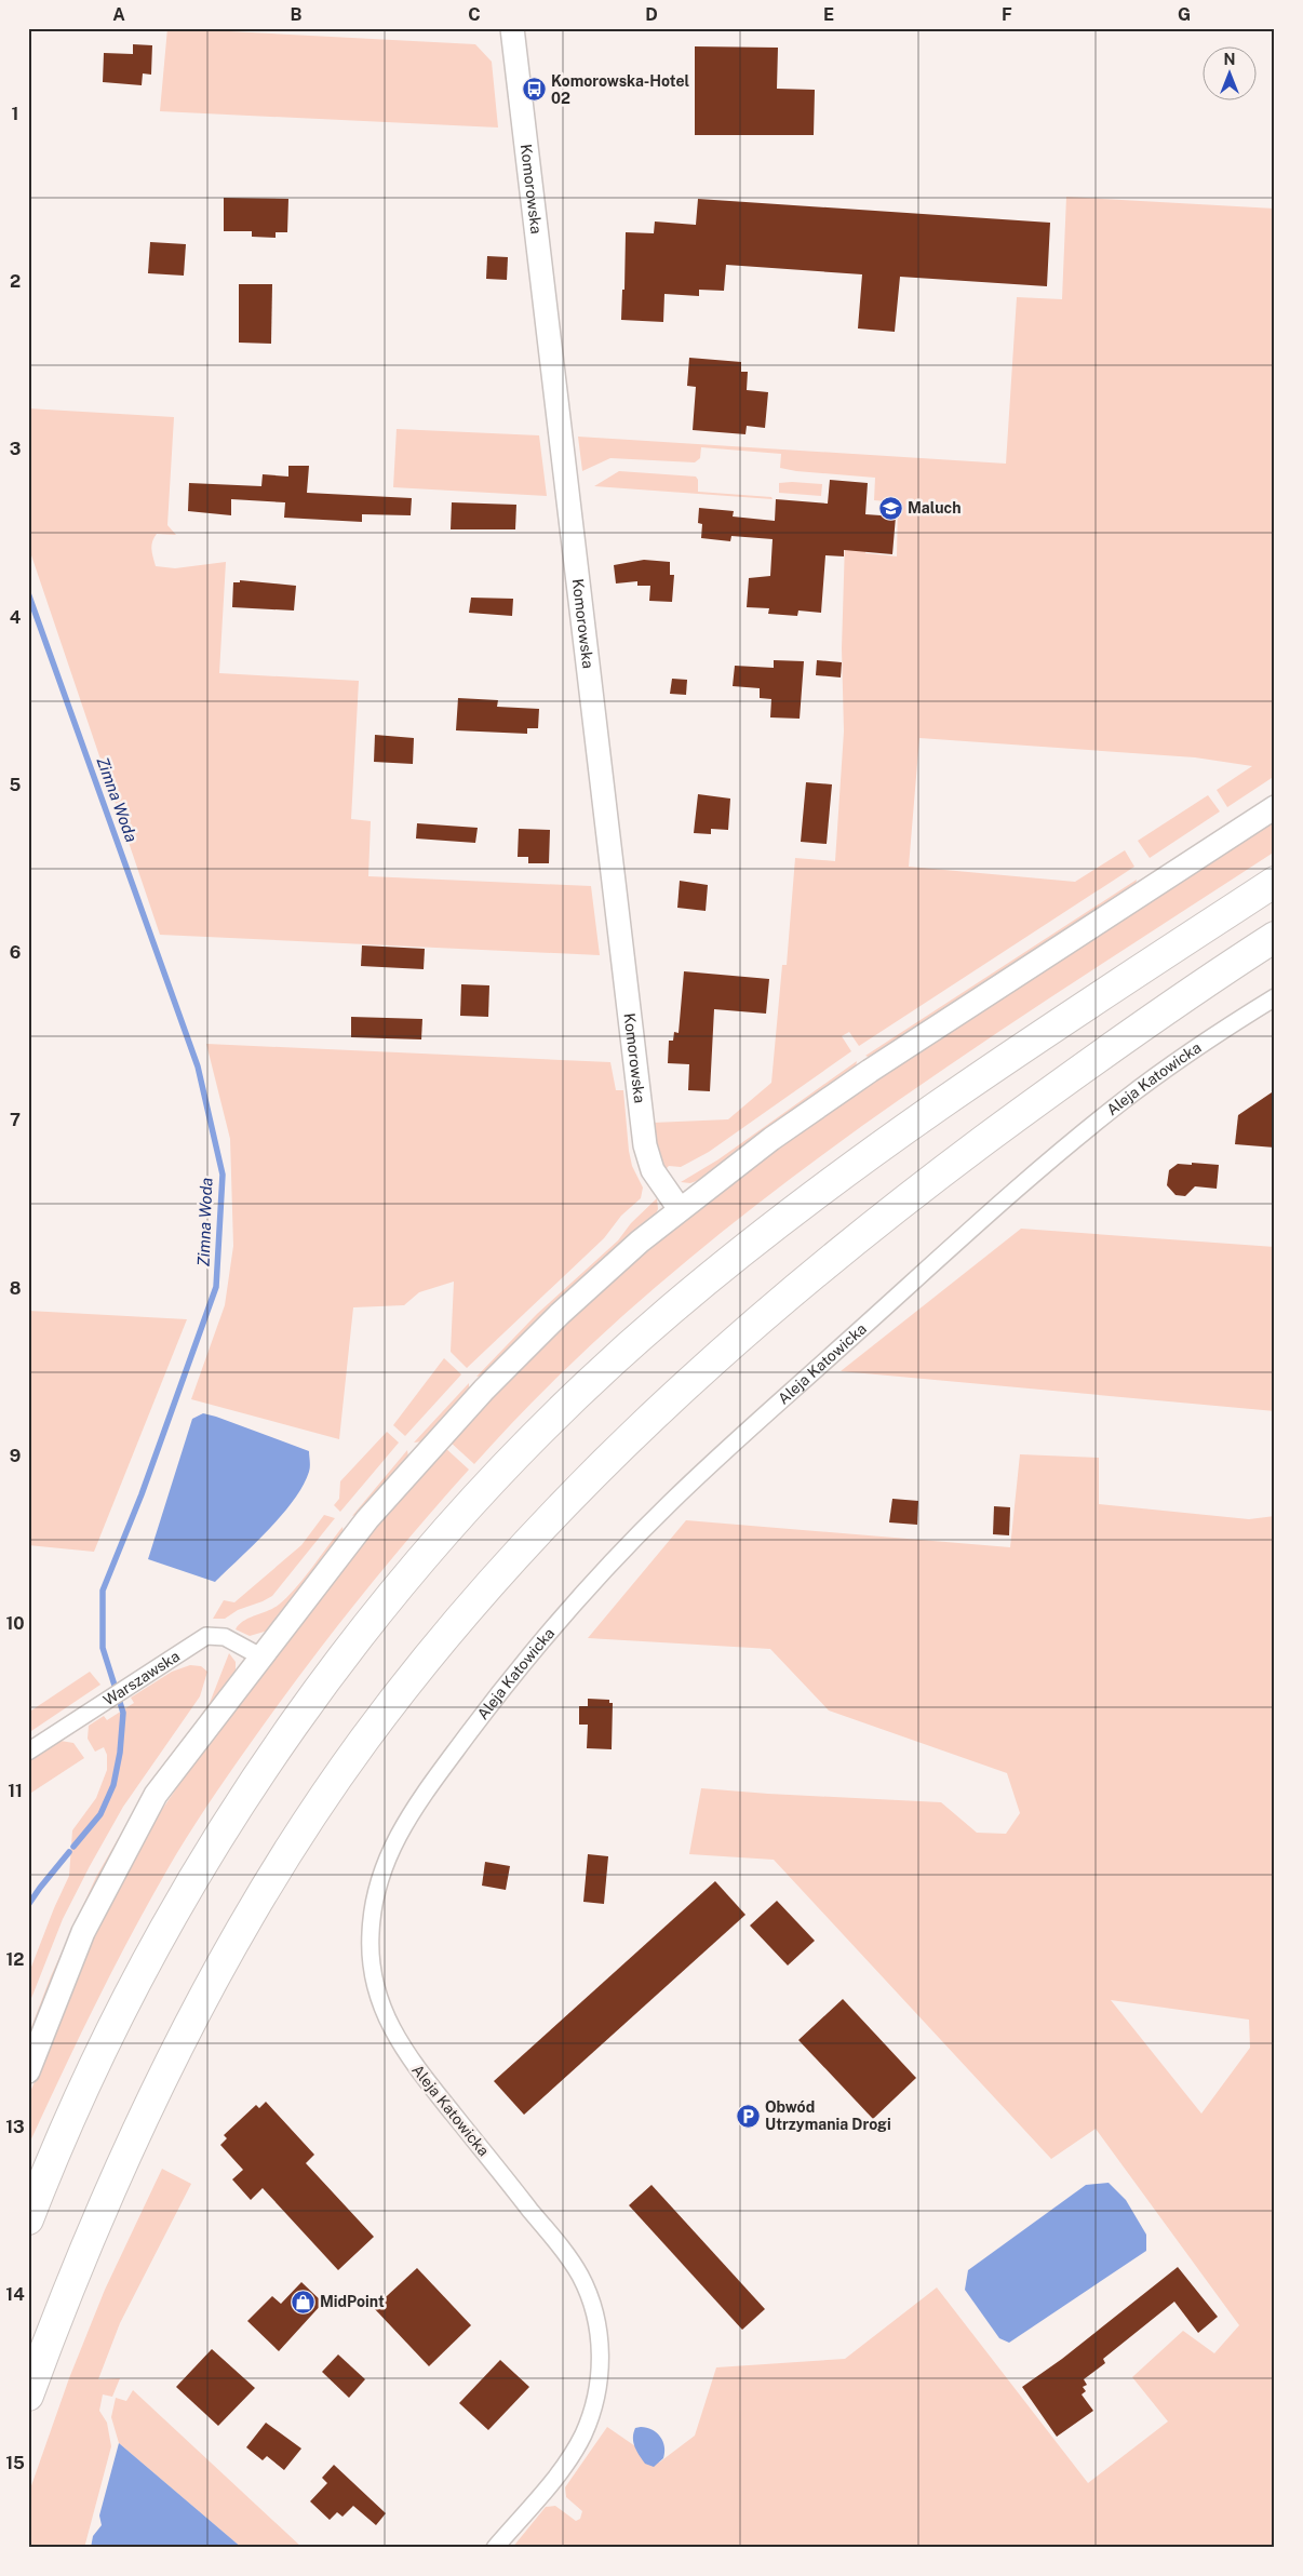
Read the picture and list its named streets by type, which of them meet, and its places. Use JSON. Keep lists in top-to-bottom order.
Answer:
{
  "streets": {
    "street": ["Komorowska", "Aleja Katowicka", "Warszawska"]
  },
  "water": ["Zimna Woda"],
  "places": {
    "bus stop": ["Komorowska-Hotel 02"],
    "school or university": ["Maluch"],
    "parking": ["Obwód Utrzymania Drogi"],
    "shop": ["MidPoint"]
  },
  "north": "top",
  "grid": {
    "columns": [
      "A",
      "B",
      "C",
      "D",
      "E",
      "F",
      "G"
    ],
    "rows": [
      "1",
      "2",
      "3",
      "4",
      "5",
      "6",
      "7",
      "8",
      "9",
      "10",
      "11",
      "12",
      "13",
      "14",
      "15"
    ]
  }
}
